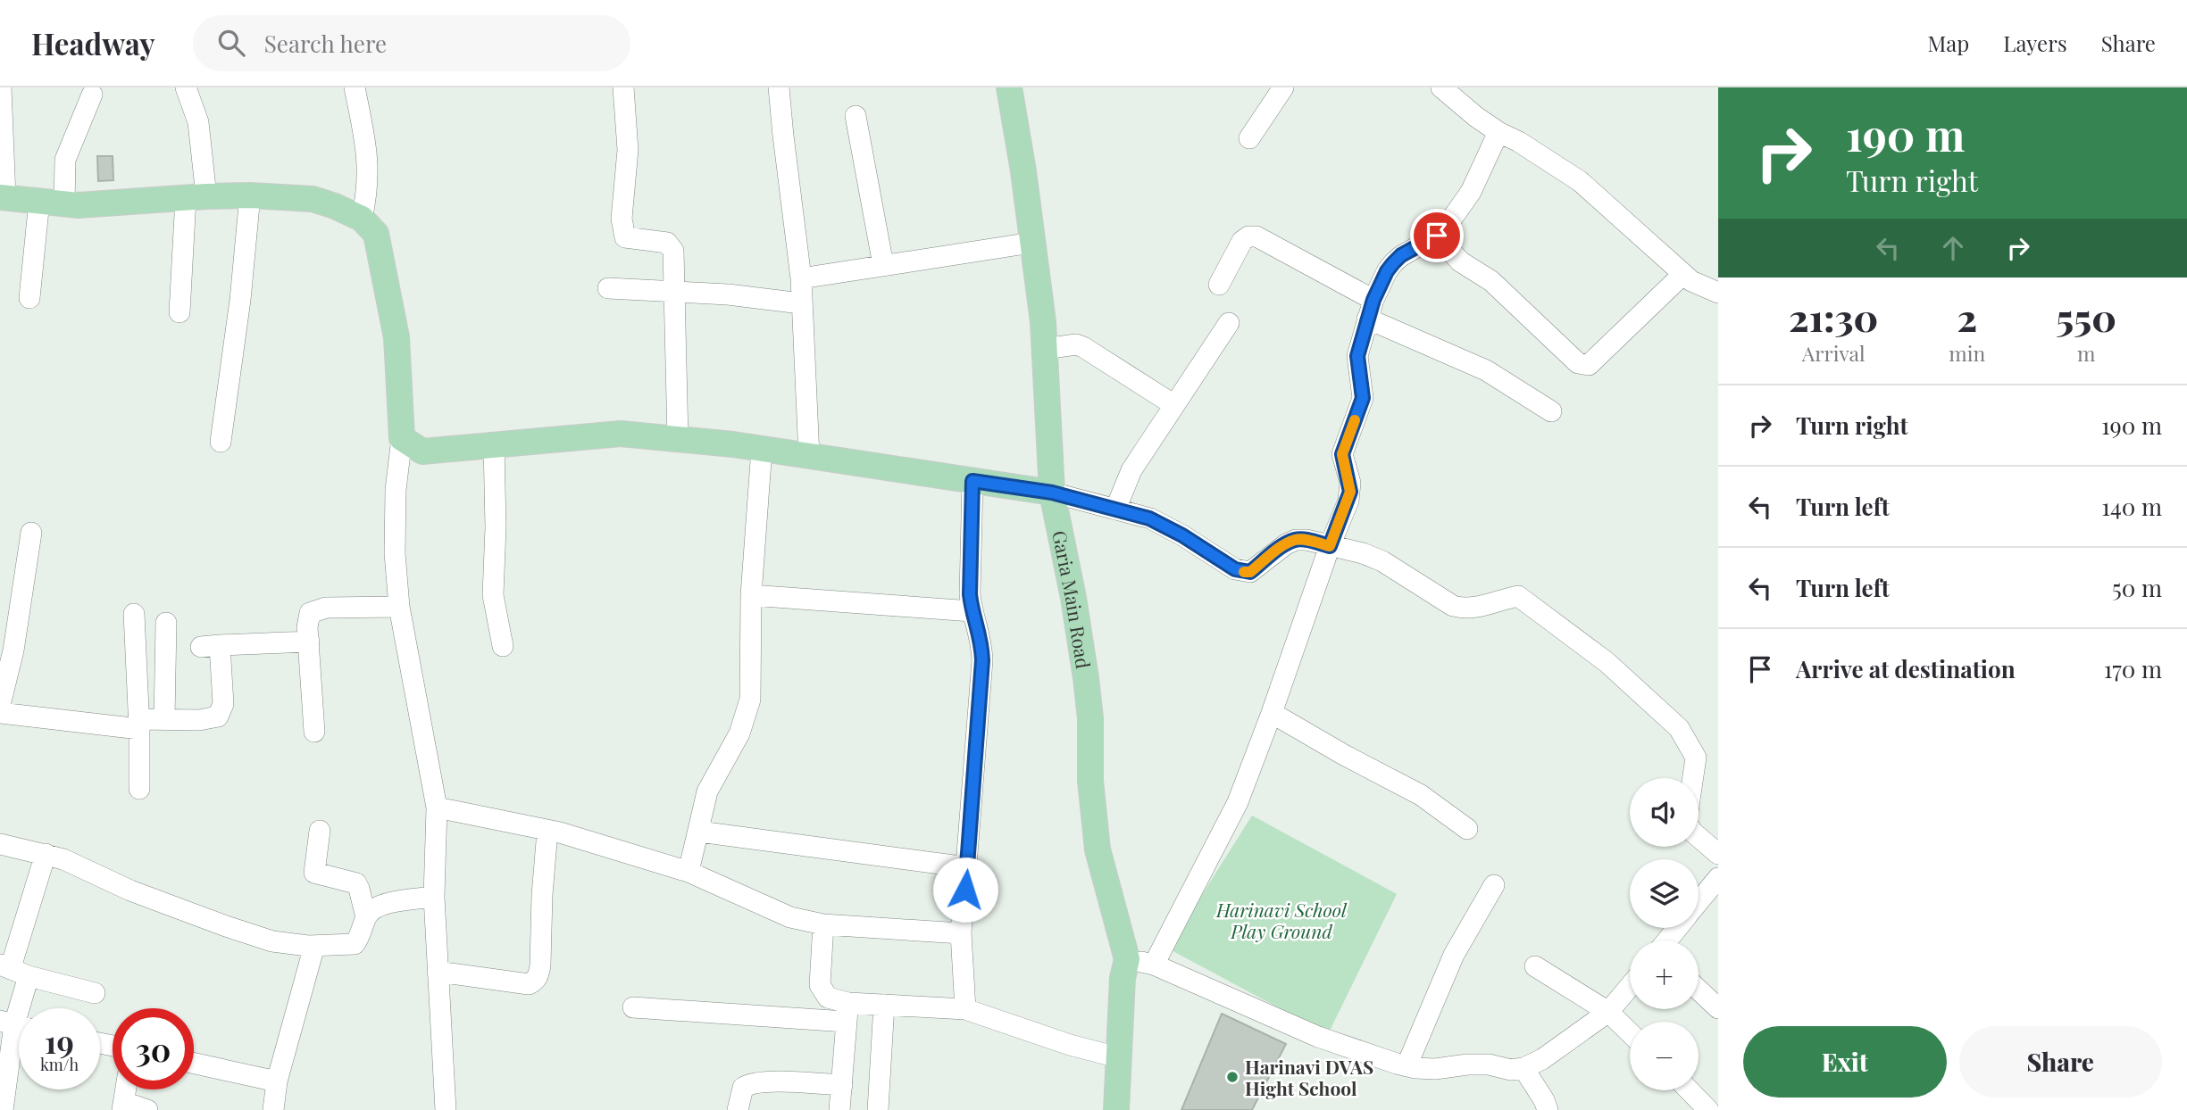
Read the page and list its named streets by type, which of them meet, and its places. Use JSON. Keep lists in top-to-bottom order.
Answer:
{
  "streets": {
    "main road": ["Garia Main Road"]
  },
  "parks": ["Harinavi School Play Ground"],
  "places": ["Harinavi DVAS Hight School"],
  "page": {
    "header": "Headway",
    "search": "Search here",
    "nav": ["Map", "Layers", "Share"],
    "turn": ["190 m", "Turn right"],
    "eta": [
      "21:30",
      "Arrival",
      "2",
      "min",
      "550",
      "m"
    ],
    "list": [
      {
        "name": "Turn right",
        "value": "190 m"
      },
      {
        "name": "Turn left",
        "value": "140 m"
      },
      {
        "name": "Turn left",
        "value": "50 m"
      },
      {
        "name": "Arrive at destination",
        "value": "170 m"
      }
    ],
    "map_buttons": ["+", "−"],
    "speed": "19 km/h",
    "limit": "30",
    "buttons": ["Exit", "Share"]
  }
}
